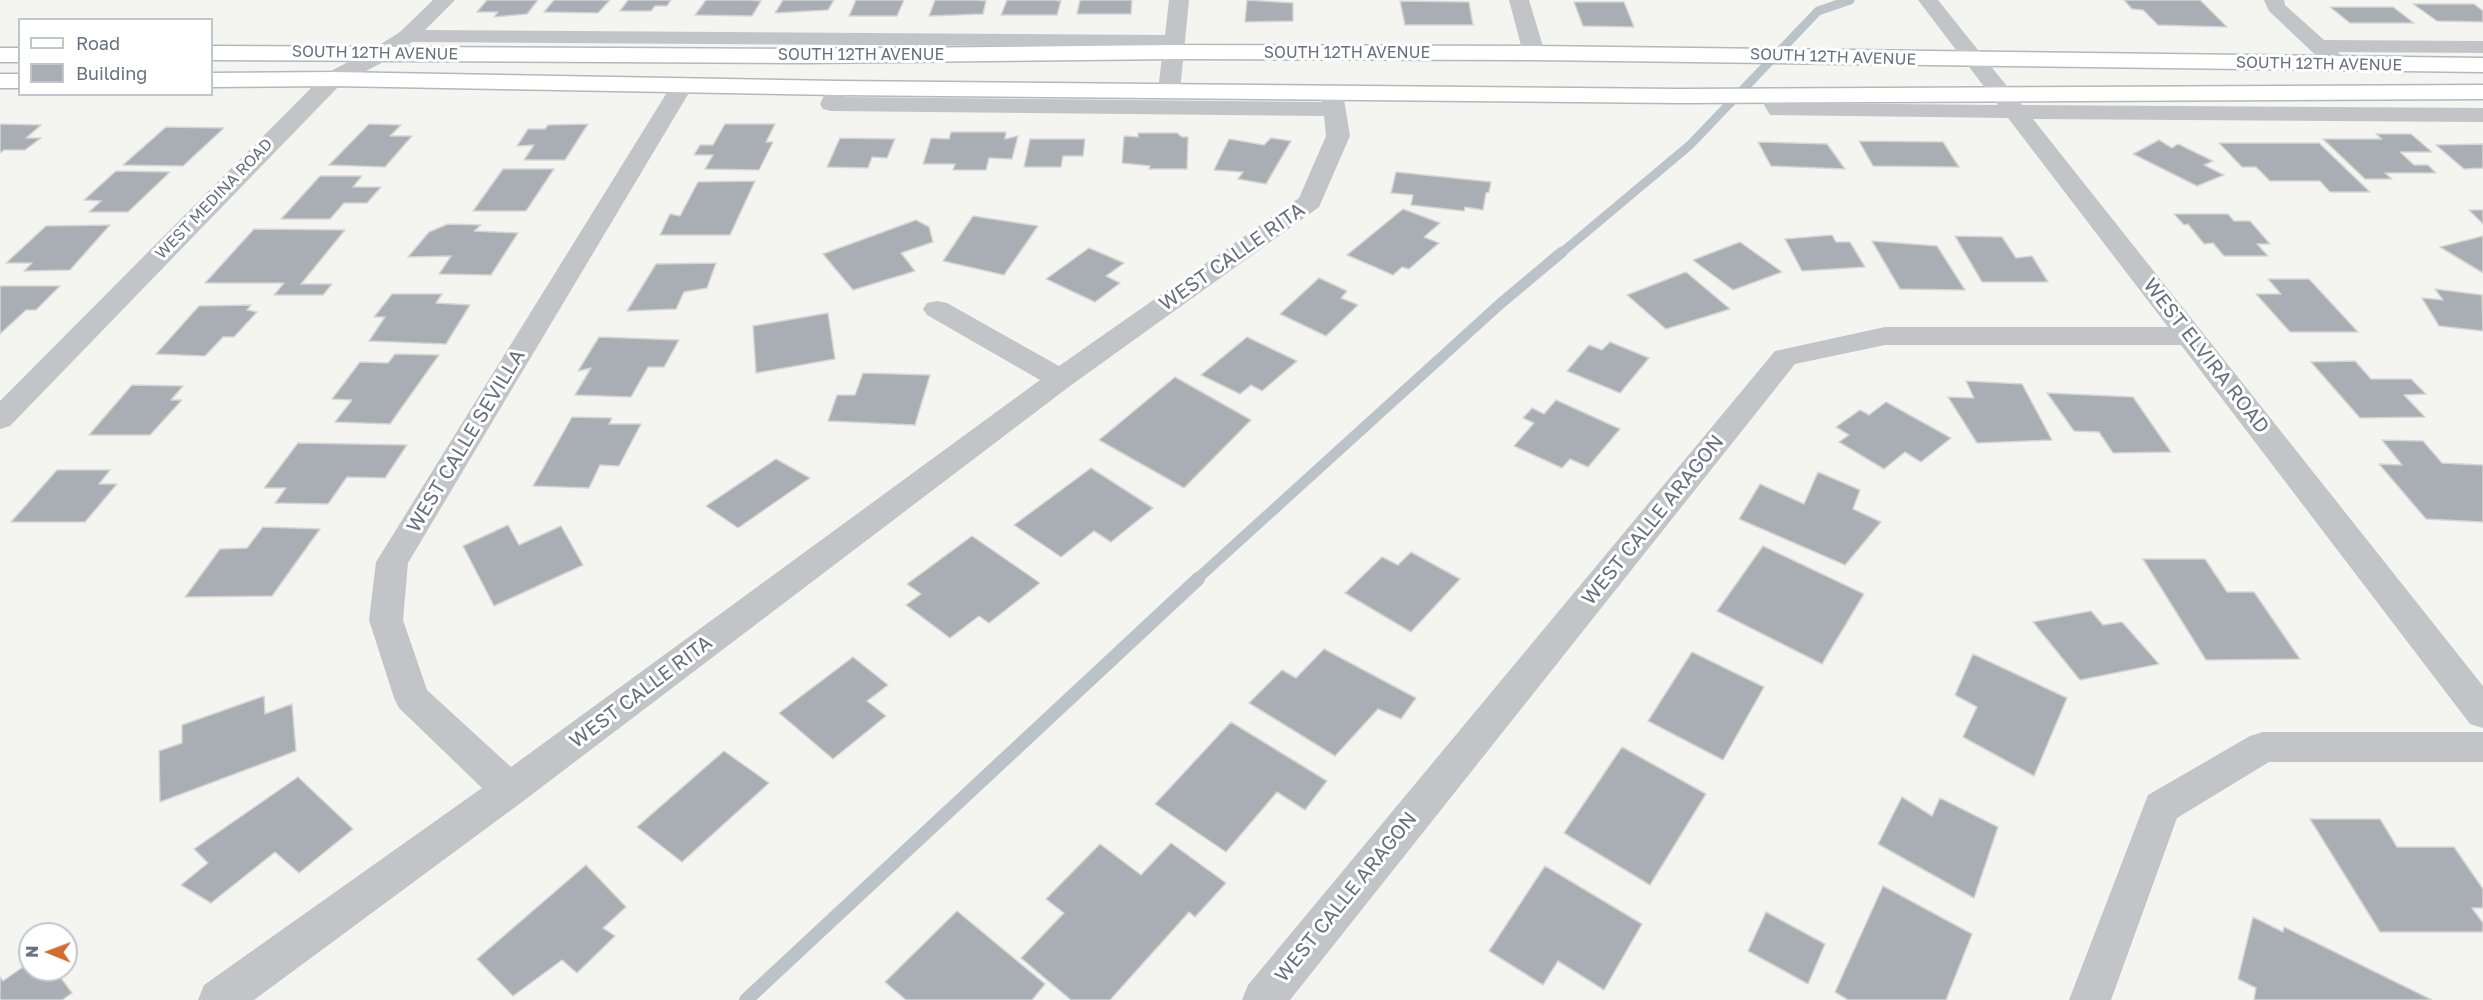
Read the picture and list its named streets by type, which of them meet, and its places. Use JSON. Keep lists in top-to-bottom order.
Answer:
{
  "streets": {
    "street": [
      "SOUTH 12TH AVENUE",
      "WEST MEDINA ROAD",
      "WEST CALLE RITA",
      "WEST ELVIRA ROAD",
      "WEST CALLE SEVILLA",
      "WEST CALLE ARAGON"
    ]
  },
  "crossings": [
    ["SOUTH 12TH AVENUE", "WEST MEDINA ROAD"],
    ["SOUTH 12TH AVENUE", "WEST CALLE RITA"],
    ["SOUTH 12TH AVENUE", "WEST ELVIRA ROAD"],
    ["SOUTH 12TH AVENUE", "WEST CALLE SEVILLA"],
    ["WEST CALLE RITA", "WEST CALLE SEVILLA"],
    ["WEST ELVIRA ROAD", "WEST CALLE ARAGON"]
  ],
  "legend": ["Road", "Building"],
  "north": "left"
}
